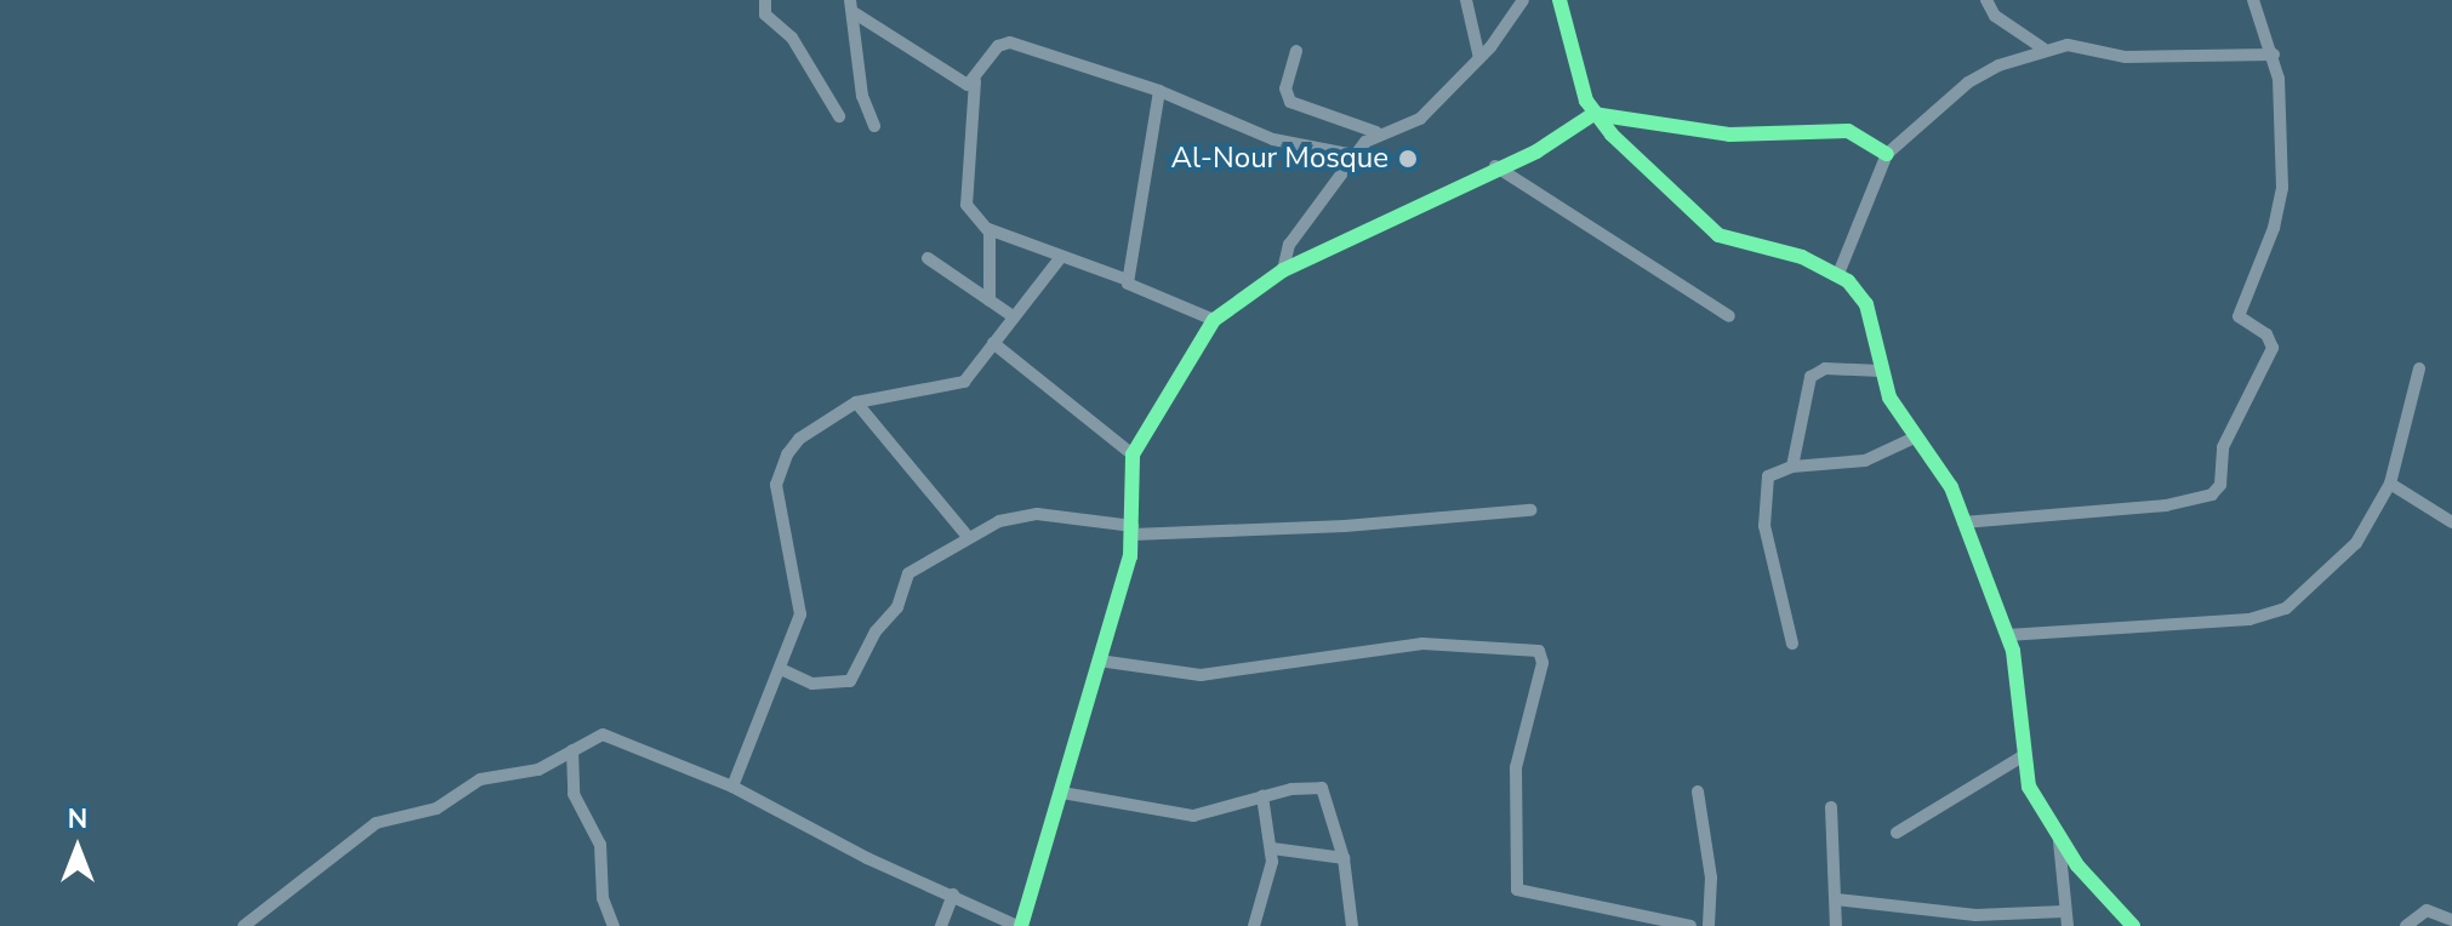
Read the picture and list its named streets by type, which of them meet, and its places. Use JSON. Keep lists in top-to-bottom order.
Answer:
{
  "places": ["Al-Nour Mosque"],
  "north": "top"
}
